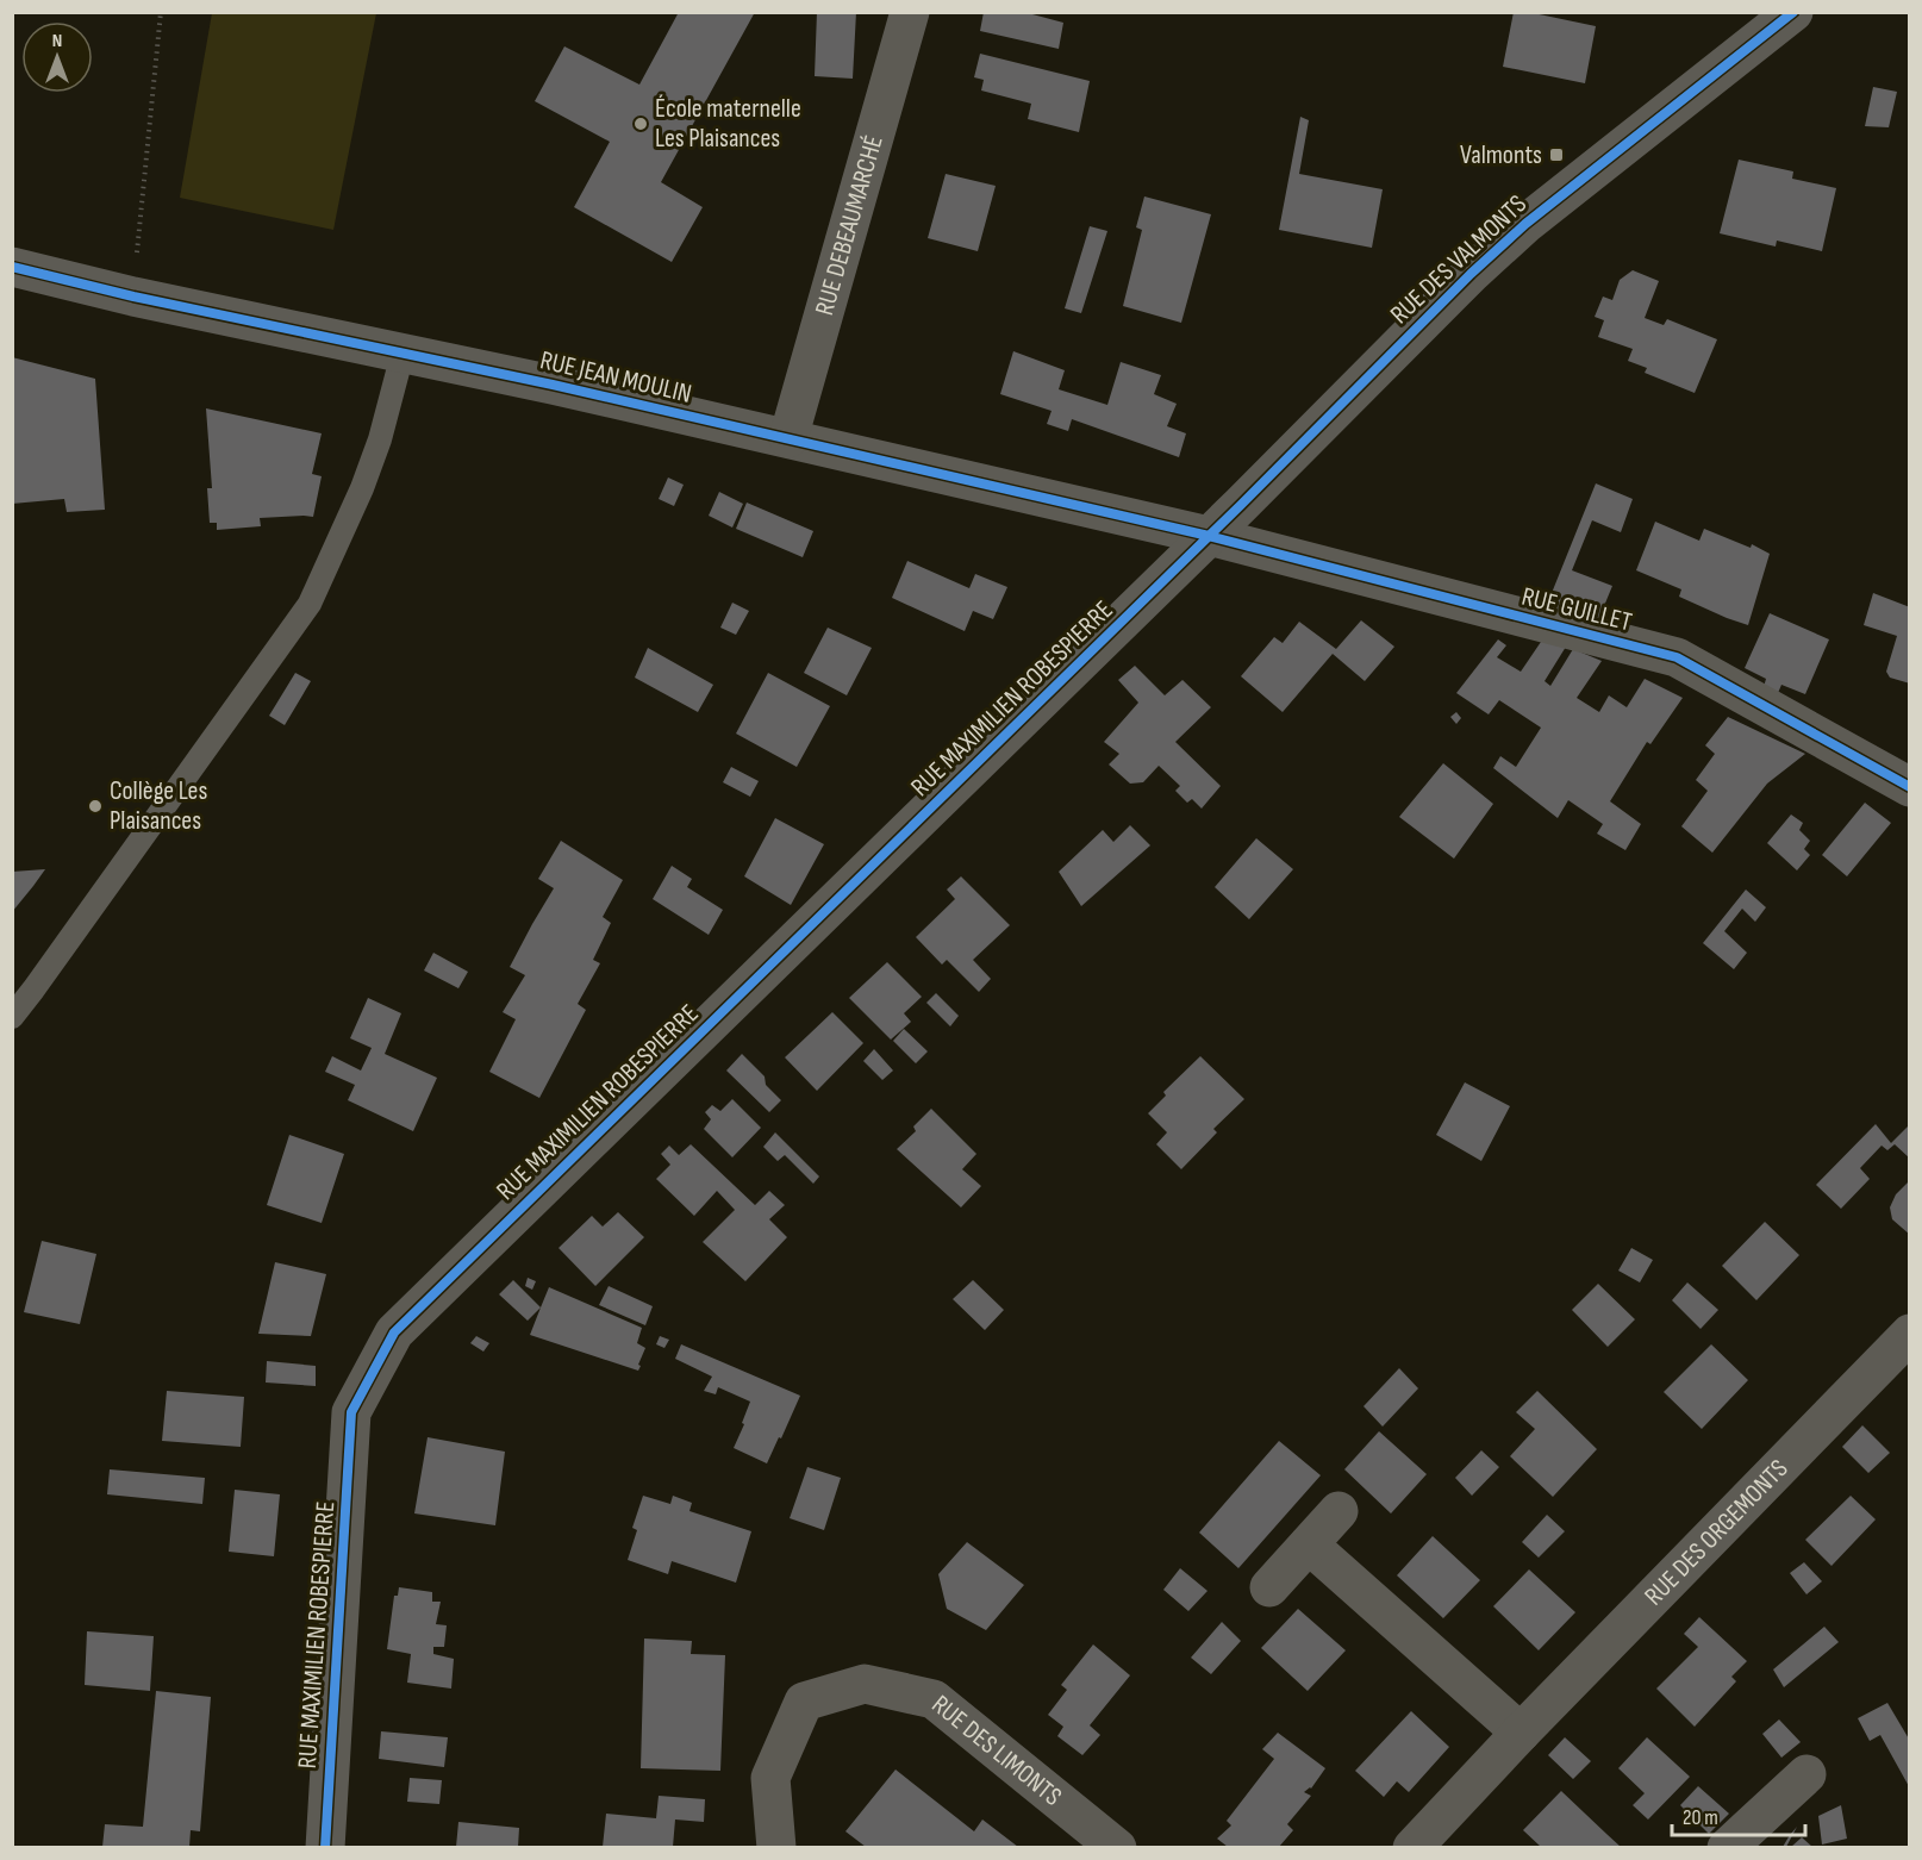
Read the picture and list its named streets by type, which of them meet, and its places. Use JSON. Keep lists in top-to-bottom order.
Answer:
{
  "streets": {
    "street": [
      "RUE DEBEAUMARCHÉ",
      "RUE DES VALMONTS",
      "RUE JEAN MOULIN",
      "RUE GUILLET",
      "RUE MAXIMILIEN ROBESPIERRE",
      "RUE DES ORGEMONTS",
      "RUE DES LIMONTS"
    ]
  },
  "crossings": [
    ["RUE DEBEAUMARCHÉ", "RUE JEAN MOULIN"],
    ["RUE DES VALMONTS", "RUE JEAN MOULIN"],
    ["RUE DES VALMONTS", "RUE GUILLET"],
    ["RUE DES VALMONTS", "RUE MAXIMILIEN ROBESPIERRE"],
    ["RUE JEAN MOULIN", "RUE GUILLET"],
    ["RUE JEAN MOULIN", "RUE MAXIMILIEN ROBESPIERRE"],
    ["RUE GUILLET", "RUE MAXIMILIEN ROBESPIERRE"]
  ],
  "places": {
    "other": ["École maternelle Les Plaisances", "Collège Les Plaisances"],
    "transit": ["Valmonts"]
  },
  "scale_bar": "20 m",
  "north": "top"
}
